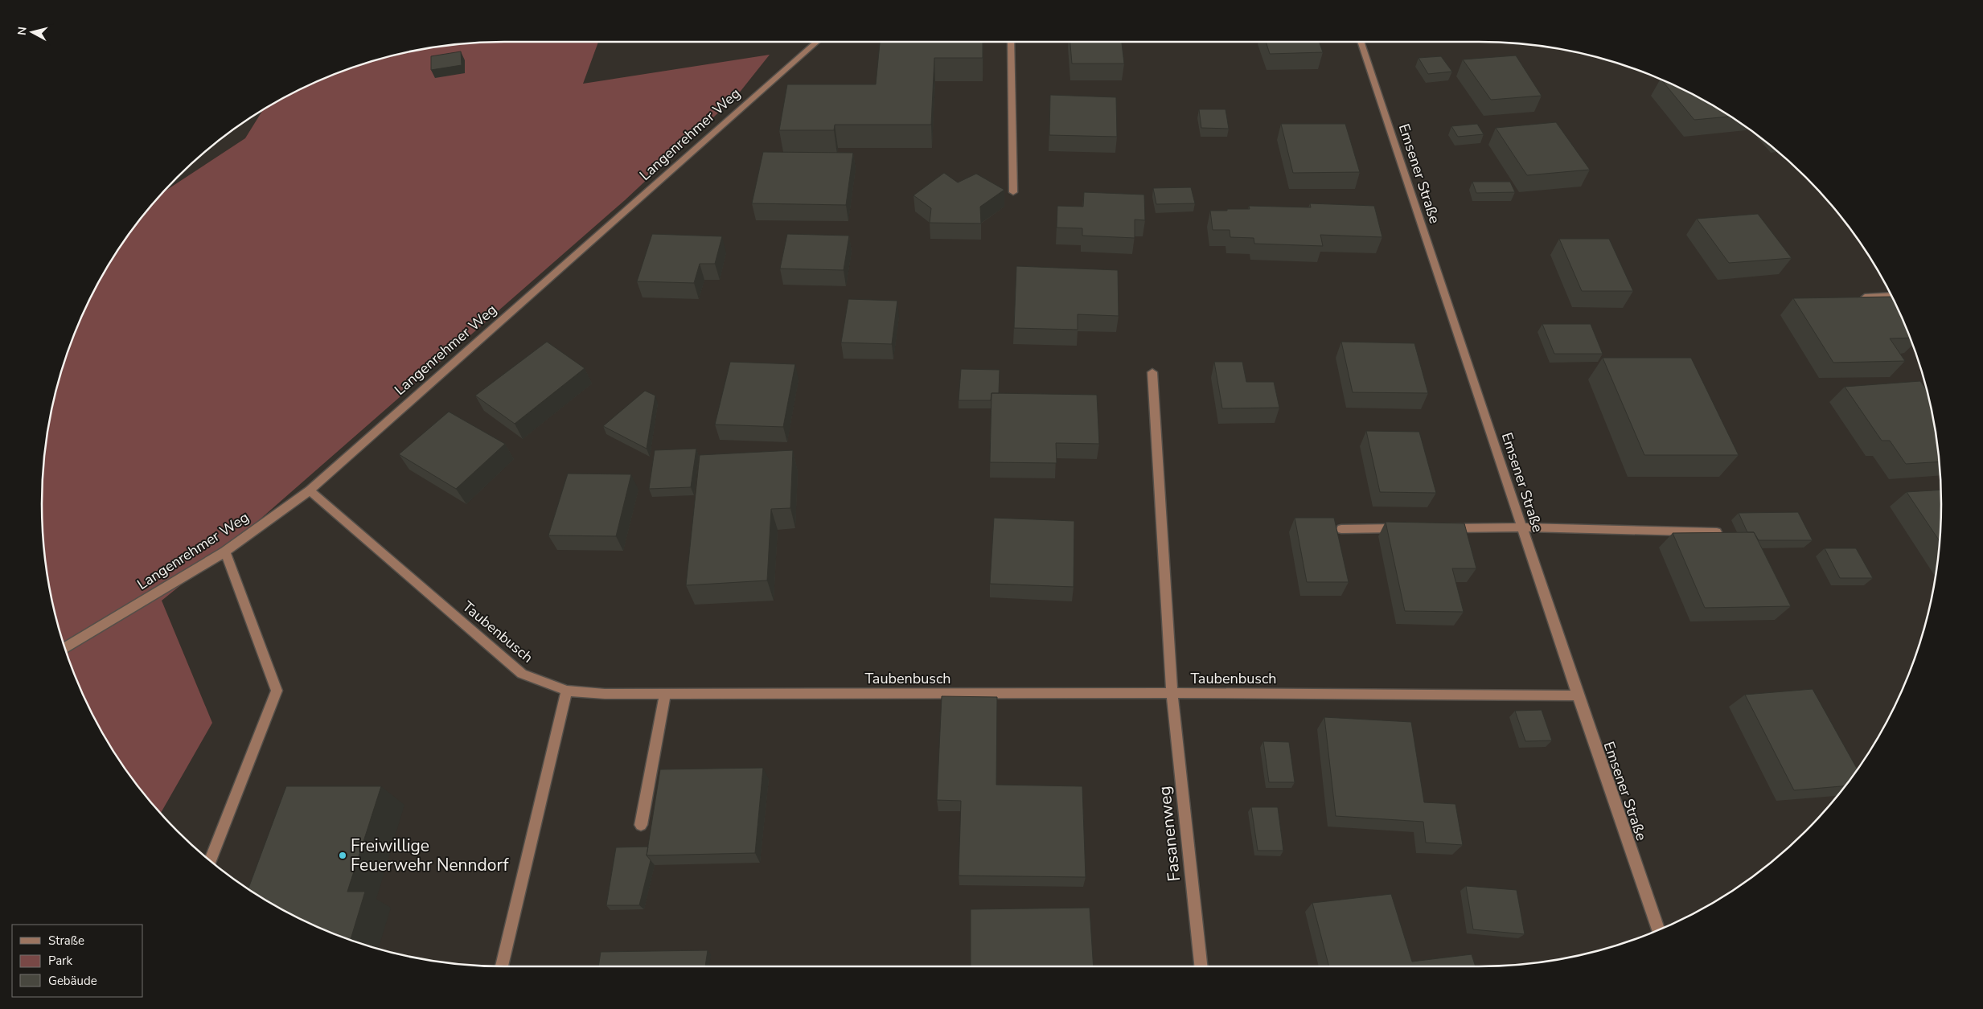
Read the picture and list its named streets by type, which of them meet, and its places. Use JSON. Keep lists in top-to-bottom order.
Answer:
{
  "streets": {
    "street": [
      "Langenrehmer Weg",
      "Emsener Straße",
      "Taubenbusch",
      "Fasanenweg"
    ]
  },
  "crossings": [
    ["Langenrehmer Weg", "Taubenbusch"],
    ["Emsener Straße", "Taubenbusch"],
    ["Taubenbusch", "Fasanenweg"]
  ],
  "places": ["Freiwillige Feuerwehr Nenndorf"],
  "legend": ["Straße", "Park", "Gebäude"],
  "north": "left"
}
